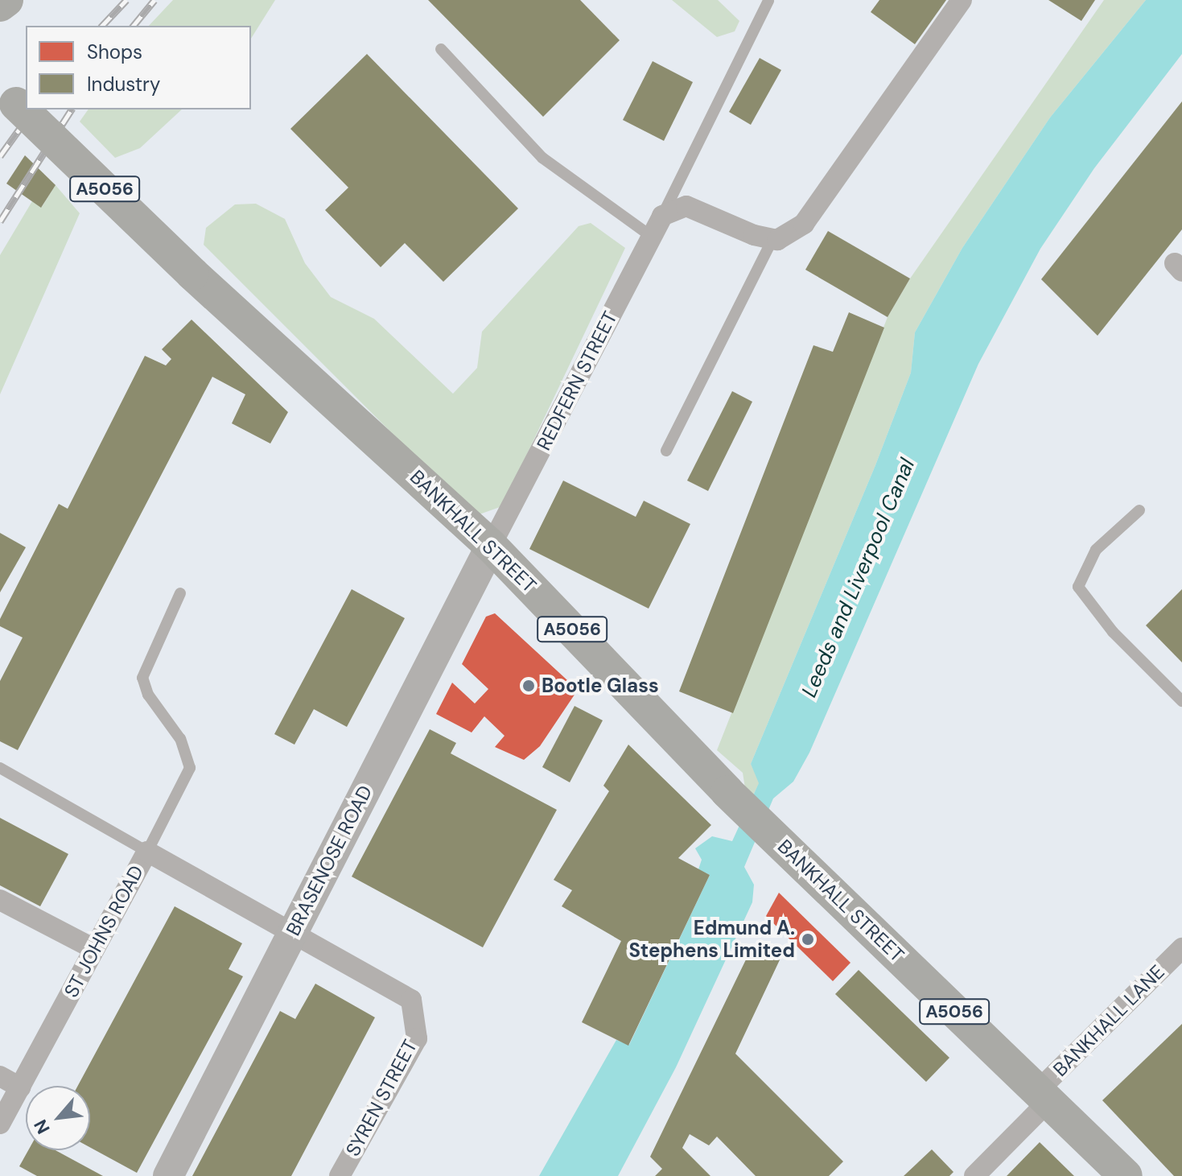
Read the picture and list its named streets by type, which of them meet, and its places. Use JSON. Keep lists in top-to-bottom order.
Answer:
{
  "streets": {
    "main road": ["A5056", "BANKHALL STREET", "BRASENOSE ROAD"],
    "street": [
      "REDFERN STREET",
      "ST JOHNS ROAD",
      "BANKHALL LANE",
      "SYREN STREET"
    ]
  },
  "crossings": [
    ["REDFERN STREET", "BANKHALL STREET"],
    ["REDFERN STREET", "BRASENOSE ROAD"],
    ["BANKHALL STREET", "BRASENOSE ROAD"],
    ["BANKHALL STREET", "BANKHALL LANE"],
    ["BRASENOSE ROAD", "ST JOHNS ROAD"],
    ["BRASENOSE ROAD", "SYREN STREET"],
    ["ST JOHNS ROAD", "SYREN STREET"]
  ],
  "water": ["Leeds and Liverpool Canal"],
  "places": ["Bootle Glass", "Edmund A. Stephens Limited"],
  "legend": ["Shops", "Industry"],
  "north": "bottom left"
}
